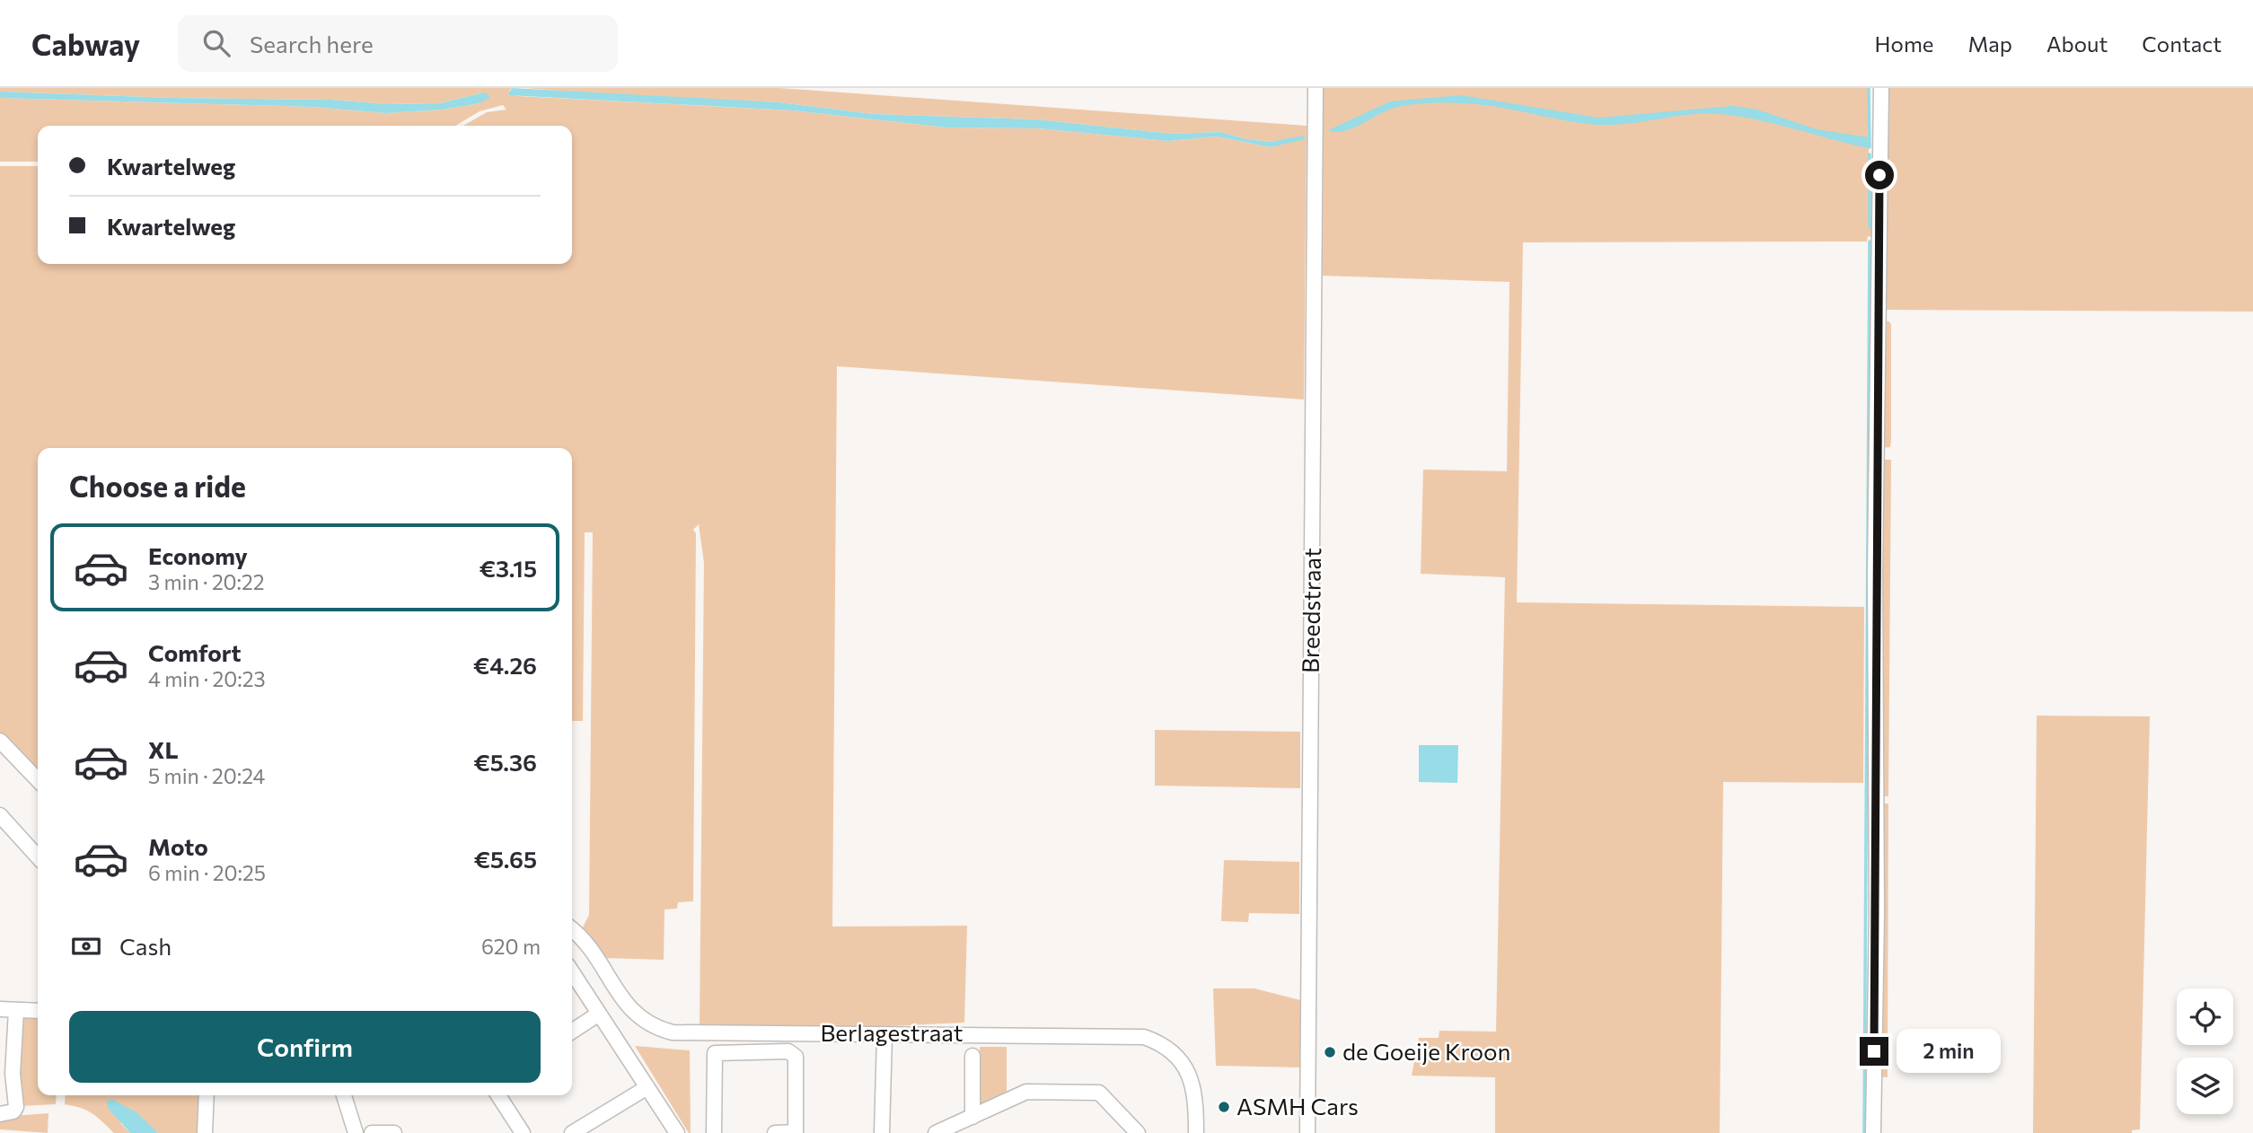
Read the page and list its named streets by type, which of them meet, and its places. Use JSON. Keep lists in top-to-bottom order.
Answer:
{
  "streets": {
    "street": ["Breedstraat", "Berlagestraat"]
  },
  "places": ["de Goeije Kroon", "ASMH Cars"],
  "page": {
    "header": "Cabway",
    "search": "Search here",
    "nav": [
      "Home",
      "Map",
      "About",
      "Contact"
    ],
    "banner": ["Kwartelweg", "Kwartelweg"],
    "heading": "Choose a ride",
    "list": [
      {
        "name": "Economy",
        "note": "3 min · 20:22",
        "value": "€3.15"
      },
      {
        "name": "Comfort",
        "note": "4 min · 20:23",
        "value": "€4.26"
      },
      {
        "name": "XL",
        "note": "5 min · 20:24",
        "value": "€5.36"
      },
      {
        "name": "Moto",
        "note": "6 min · 20:25",
        "value": "€5.65"
      }
    ],
    "pay": ["Cash", "620 m"],
    "buttons": "Confirm",
    "bubble": "2 min"
  }
}
